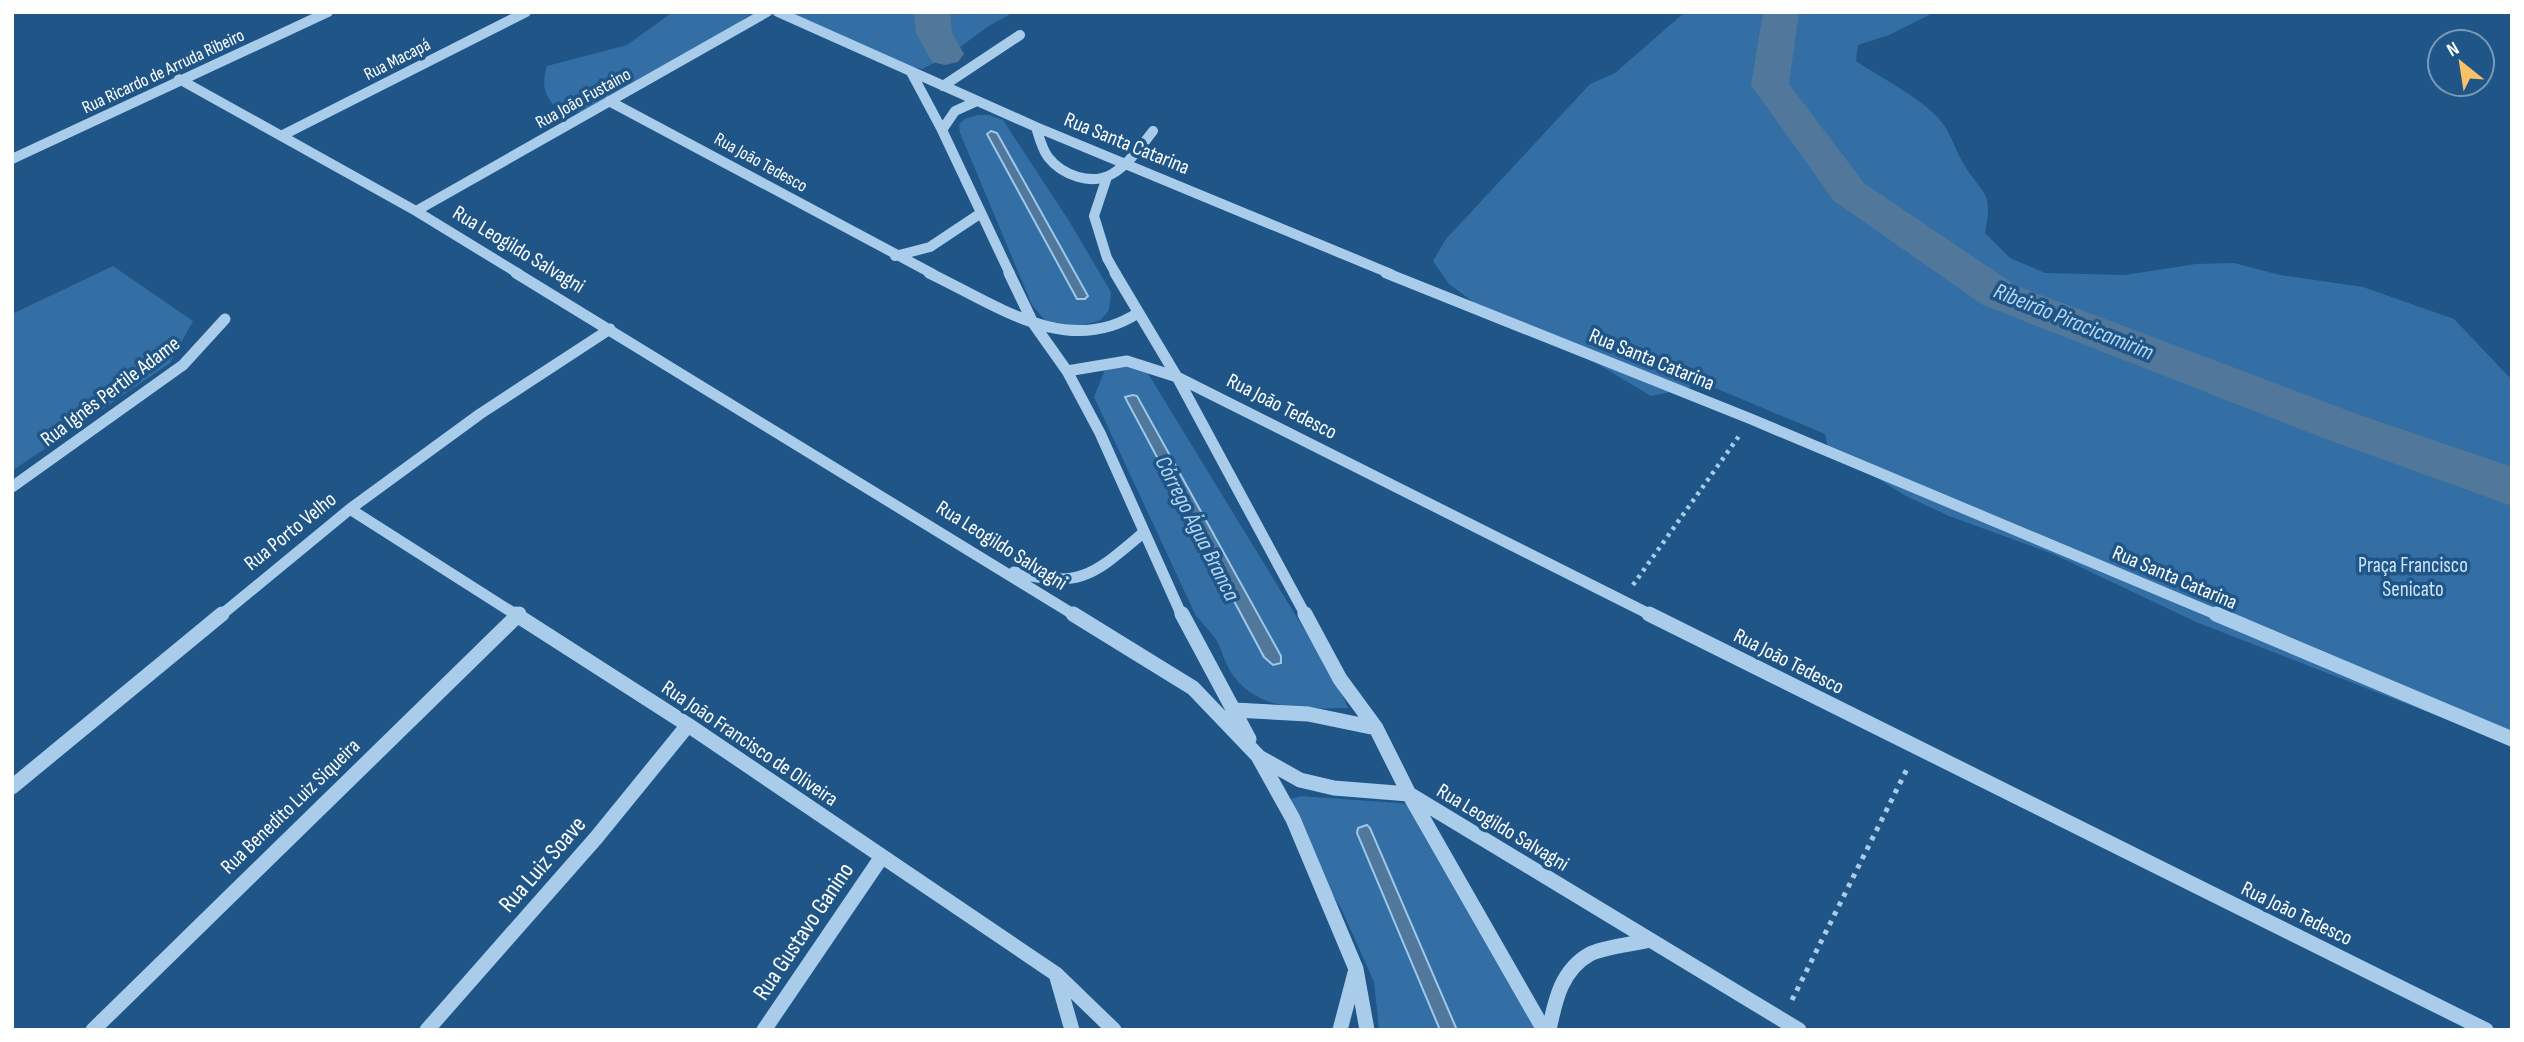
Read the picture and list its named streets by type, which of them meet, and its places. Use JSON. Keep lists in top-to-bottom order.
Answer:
{
  "streets": {
    "street": [
      "Rua Macapá",
      "Rua Ricardo de Arruda Ribeiro",
      "Rua João Fustaino",
      "Rua Santa Catarina",
      "Rua João Tedesco",
      "Rua Leogildo Salvagni",
      "Rua Ignês Pertile Adame",
      "Rua Porto Velho",
      "Rua João Francisco de Oliveira",
      "Rua Benedito Luiz Siqueira",
      "Rua Luiz Soave",
      "Rua Gustavo Ganino"
    ]
  },
  "crossings": [
    ["Rua Macapá", "Rua Leogildo Salvagni"],
    ["Rua Ricardo de Arruda Ribeiro", "Rua Leogildo Salvagni"],
    ["Rua João Fustaino", "Rua João Tedesco"],
    ["Rua João Fustaino", "Rua Leogildo Salvagni"],
    ["Rua Leogildo Salvagni", "Rua Porto Velho"],
    ["Rua Porto Velho", "Rua João Francisco de Oliveira"],
    ["Rua João Francisco de Oliveira", "Rua Benedito Luiz Siqueira"],
    ["Rua João Francisco de Oliveira", "Rua Luiz Soave"],
    ["Rua João Francisco de Oliveira", "Rua Gustavo Ganino"]
  ],
  "water": ["Ribeirão Piracicamirim", "Córrego Água Branca"],
  "parks": ["Praça Francisco Senicato"],
  "north": "top left"
}
